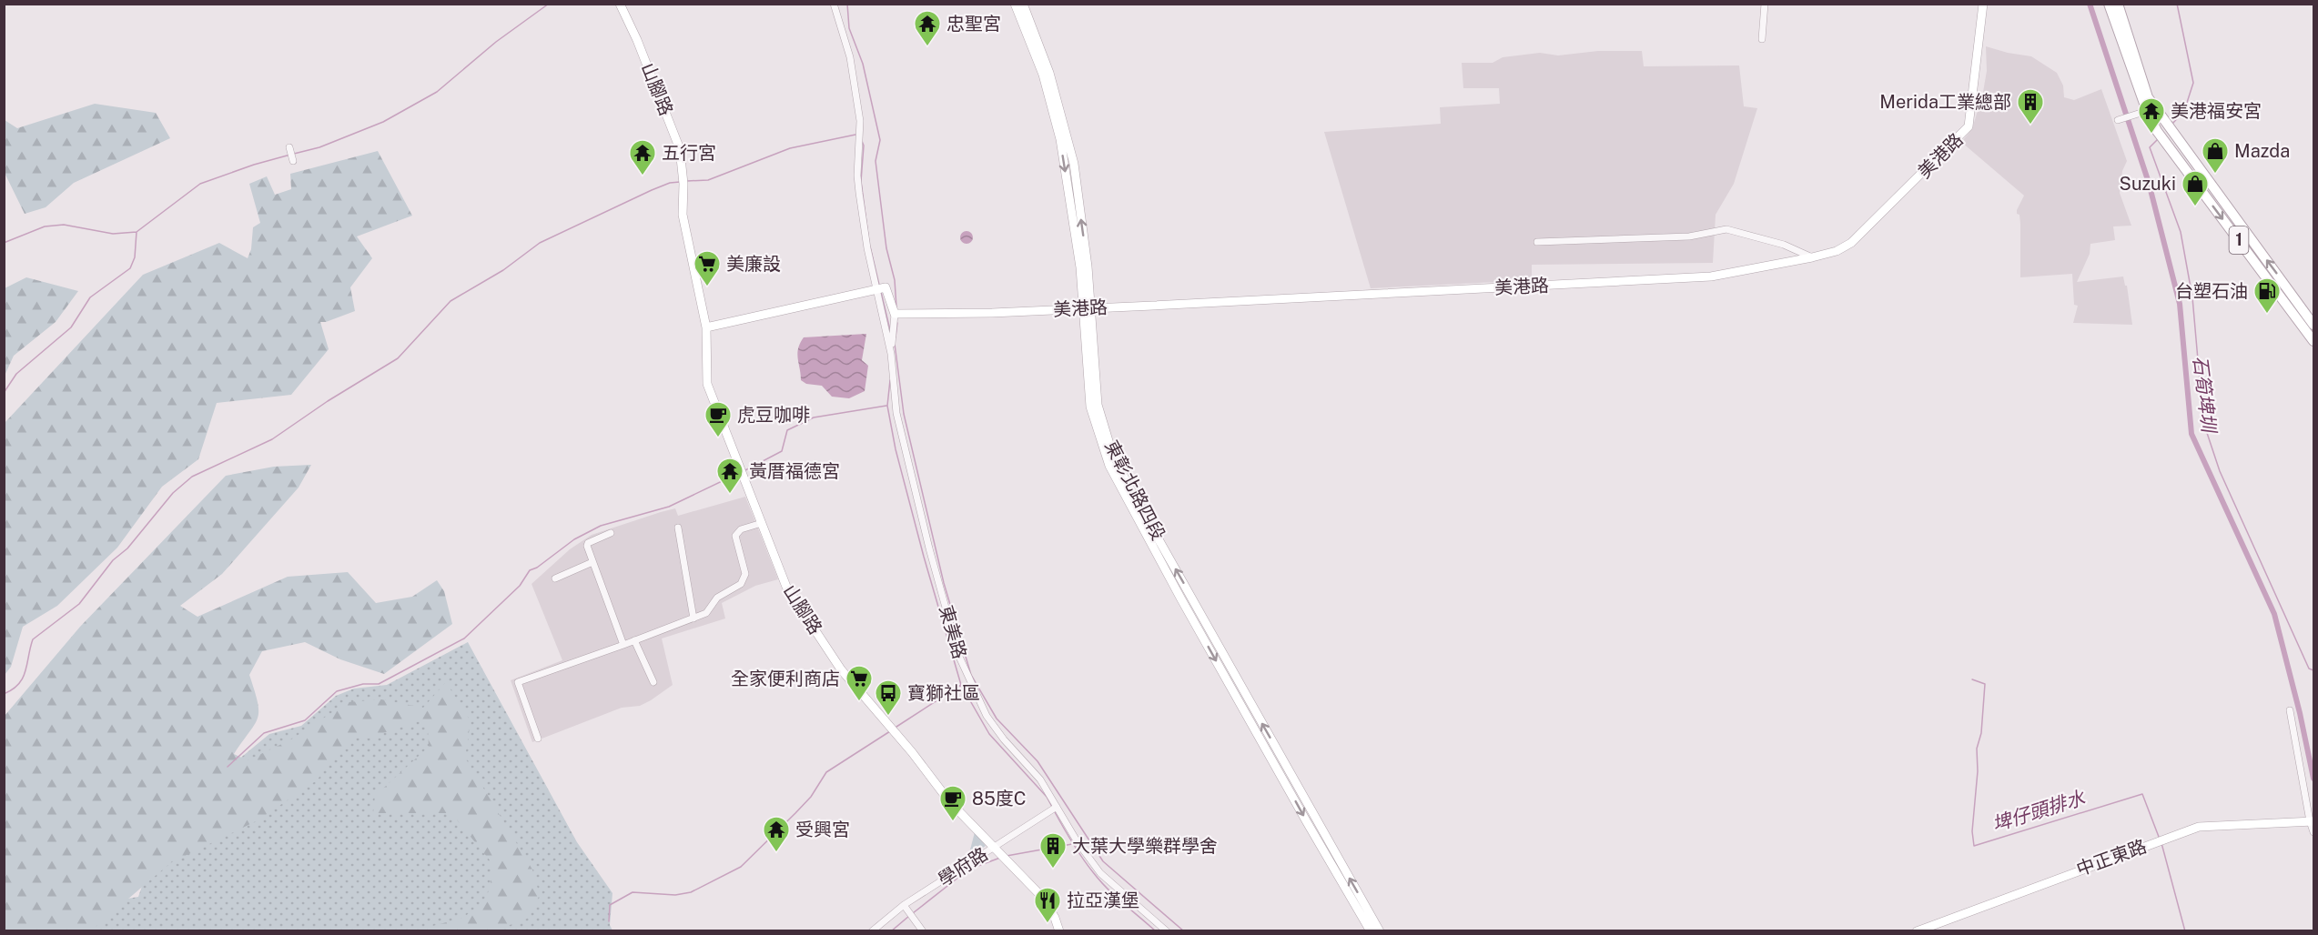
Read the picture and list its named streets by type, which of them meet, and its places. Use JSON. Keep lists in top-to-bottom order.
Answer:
{
  "streets": {
    "main road": ["1"],
    "street": [
      "山腳路",
      "美港路",
      "東彰北路四段",
      "東美路",
      "中正東路",
      "學府路"
    ]
  },
  "crossings": [
    ["山腳路", "學府路"],
    ["美港路", "東彰北路四段"],
    ["東美路", "學府路"]
  ],
  "water": ["石筍埤圳", "埤仔頭排水"],
  "places": {
    "temple": [
      "忠聖宮",
      "美港福安宮",
      "五行宮",
      "黃厝福德宮",
      "受興宮"
    ],
    "building": ["Merida工業總部", "大葉大學樂群學舍"],
    "shop": ["Mazda", "Suzuki"],
    "supermarket": ["美廉設", "全家便利商店"],
    "fuel station": ["台塑石油"],
    "cafe": ["虎豆咖啡", "85度C"],
    "bus stop": ["寶獅社區"],
    "restaurant": ["拉亞漢堡"]
  }
}
